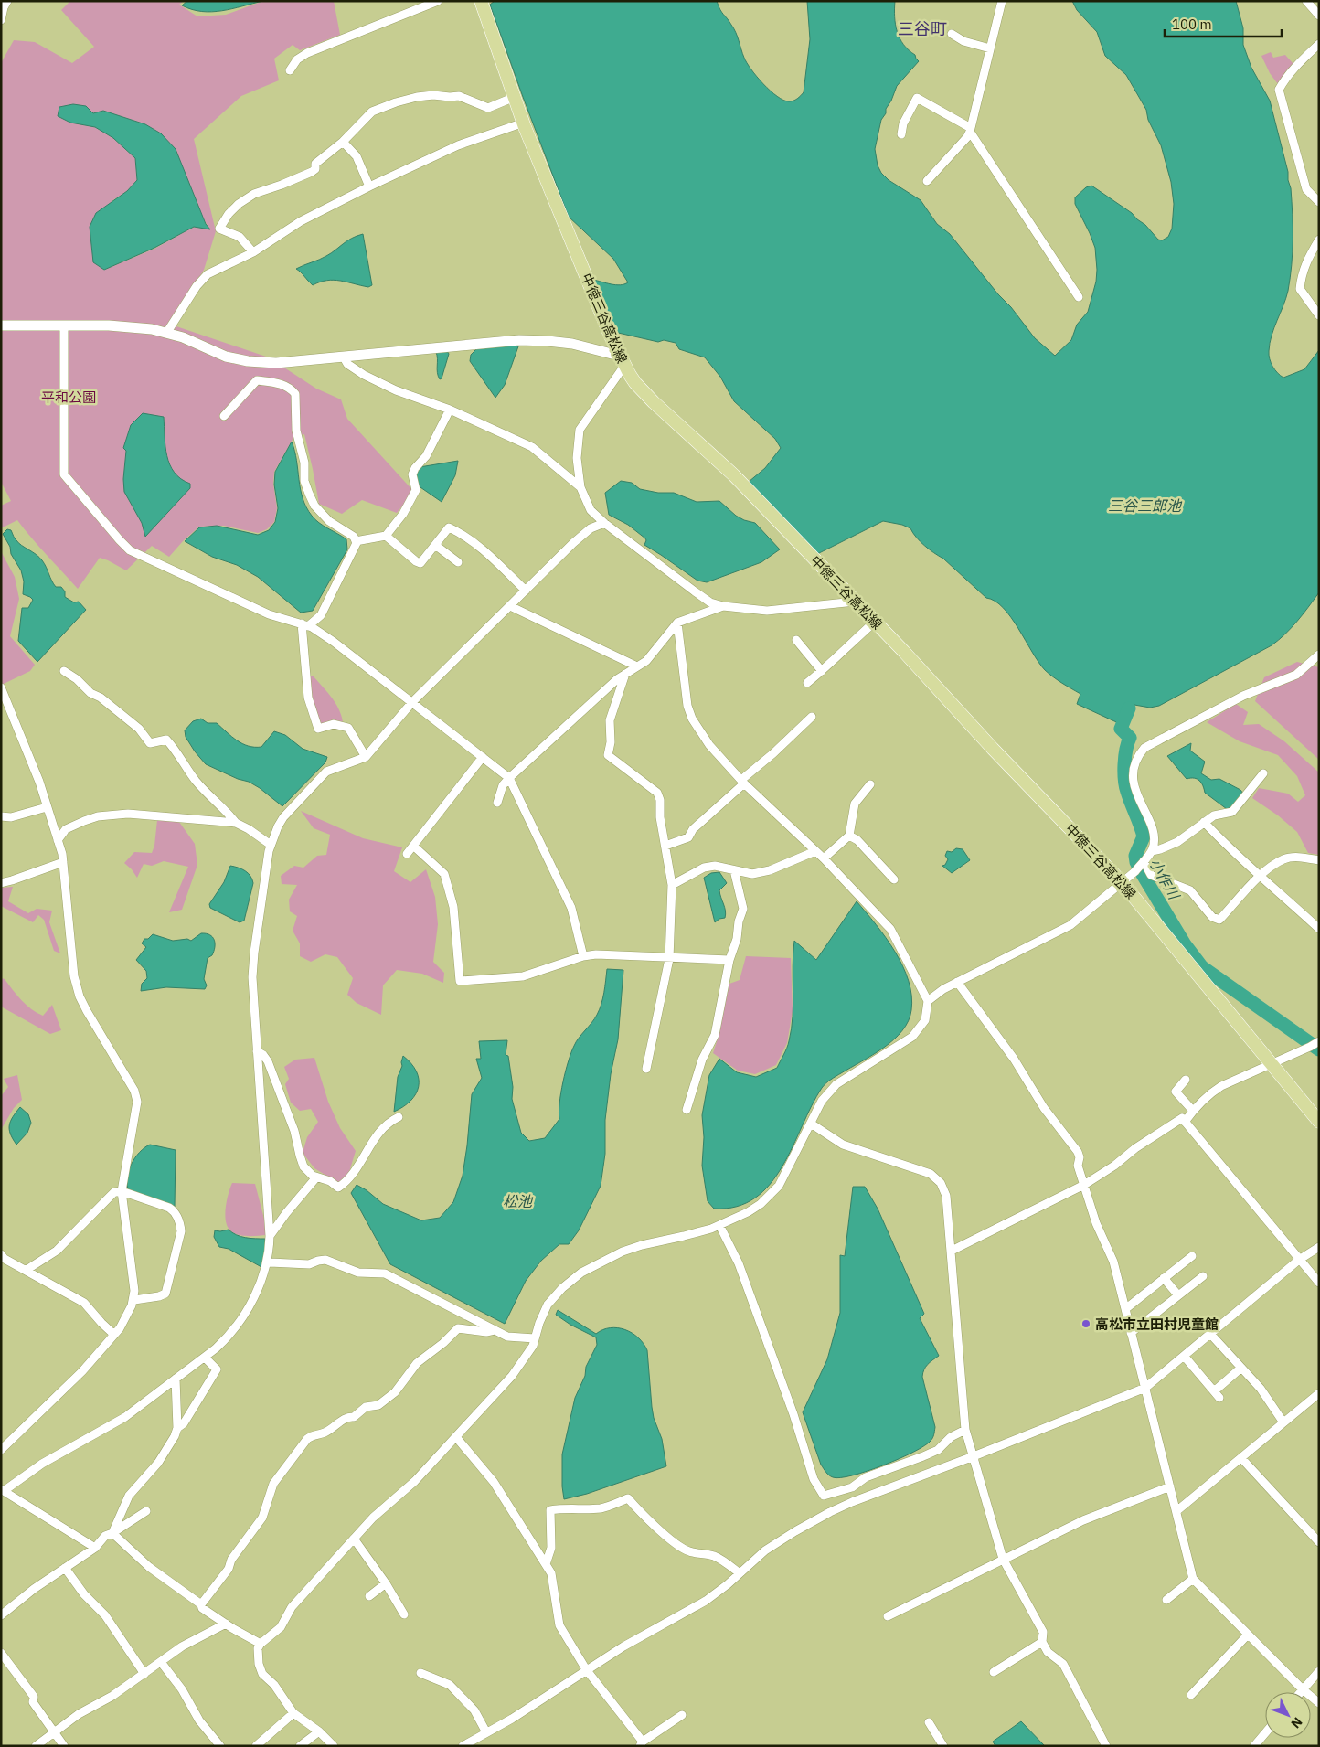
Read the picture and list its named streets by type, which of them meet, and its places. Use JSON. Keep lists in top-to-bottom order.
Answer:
{
  "streets": {
    "main road": ["中徳三谷高松線"]
  },
  "districts": ["三谷町"],
  "water": ["三谷三郎池", "小作川", "松池"],
  "parks": ["平和公園"],
  "places": ["高松市立田村児童館"],
  "scale_bar": "100 m",
  "north": "bottom right"
}
